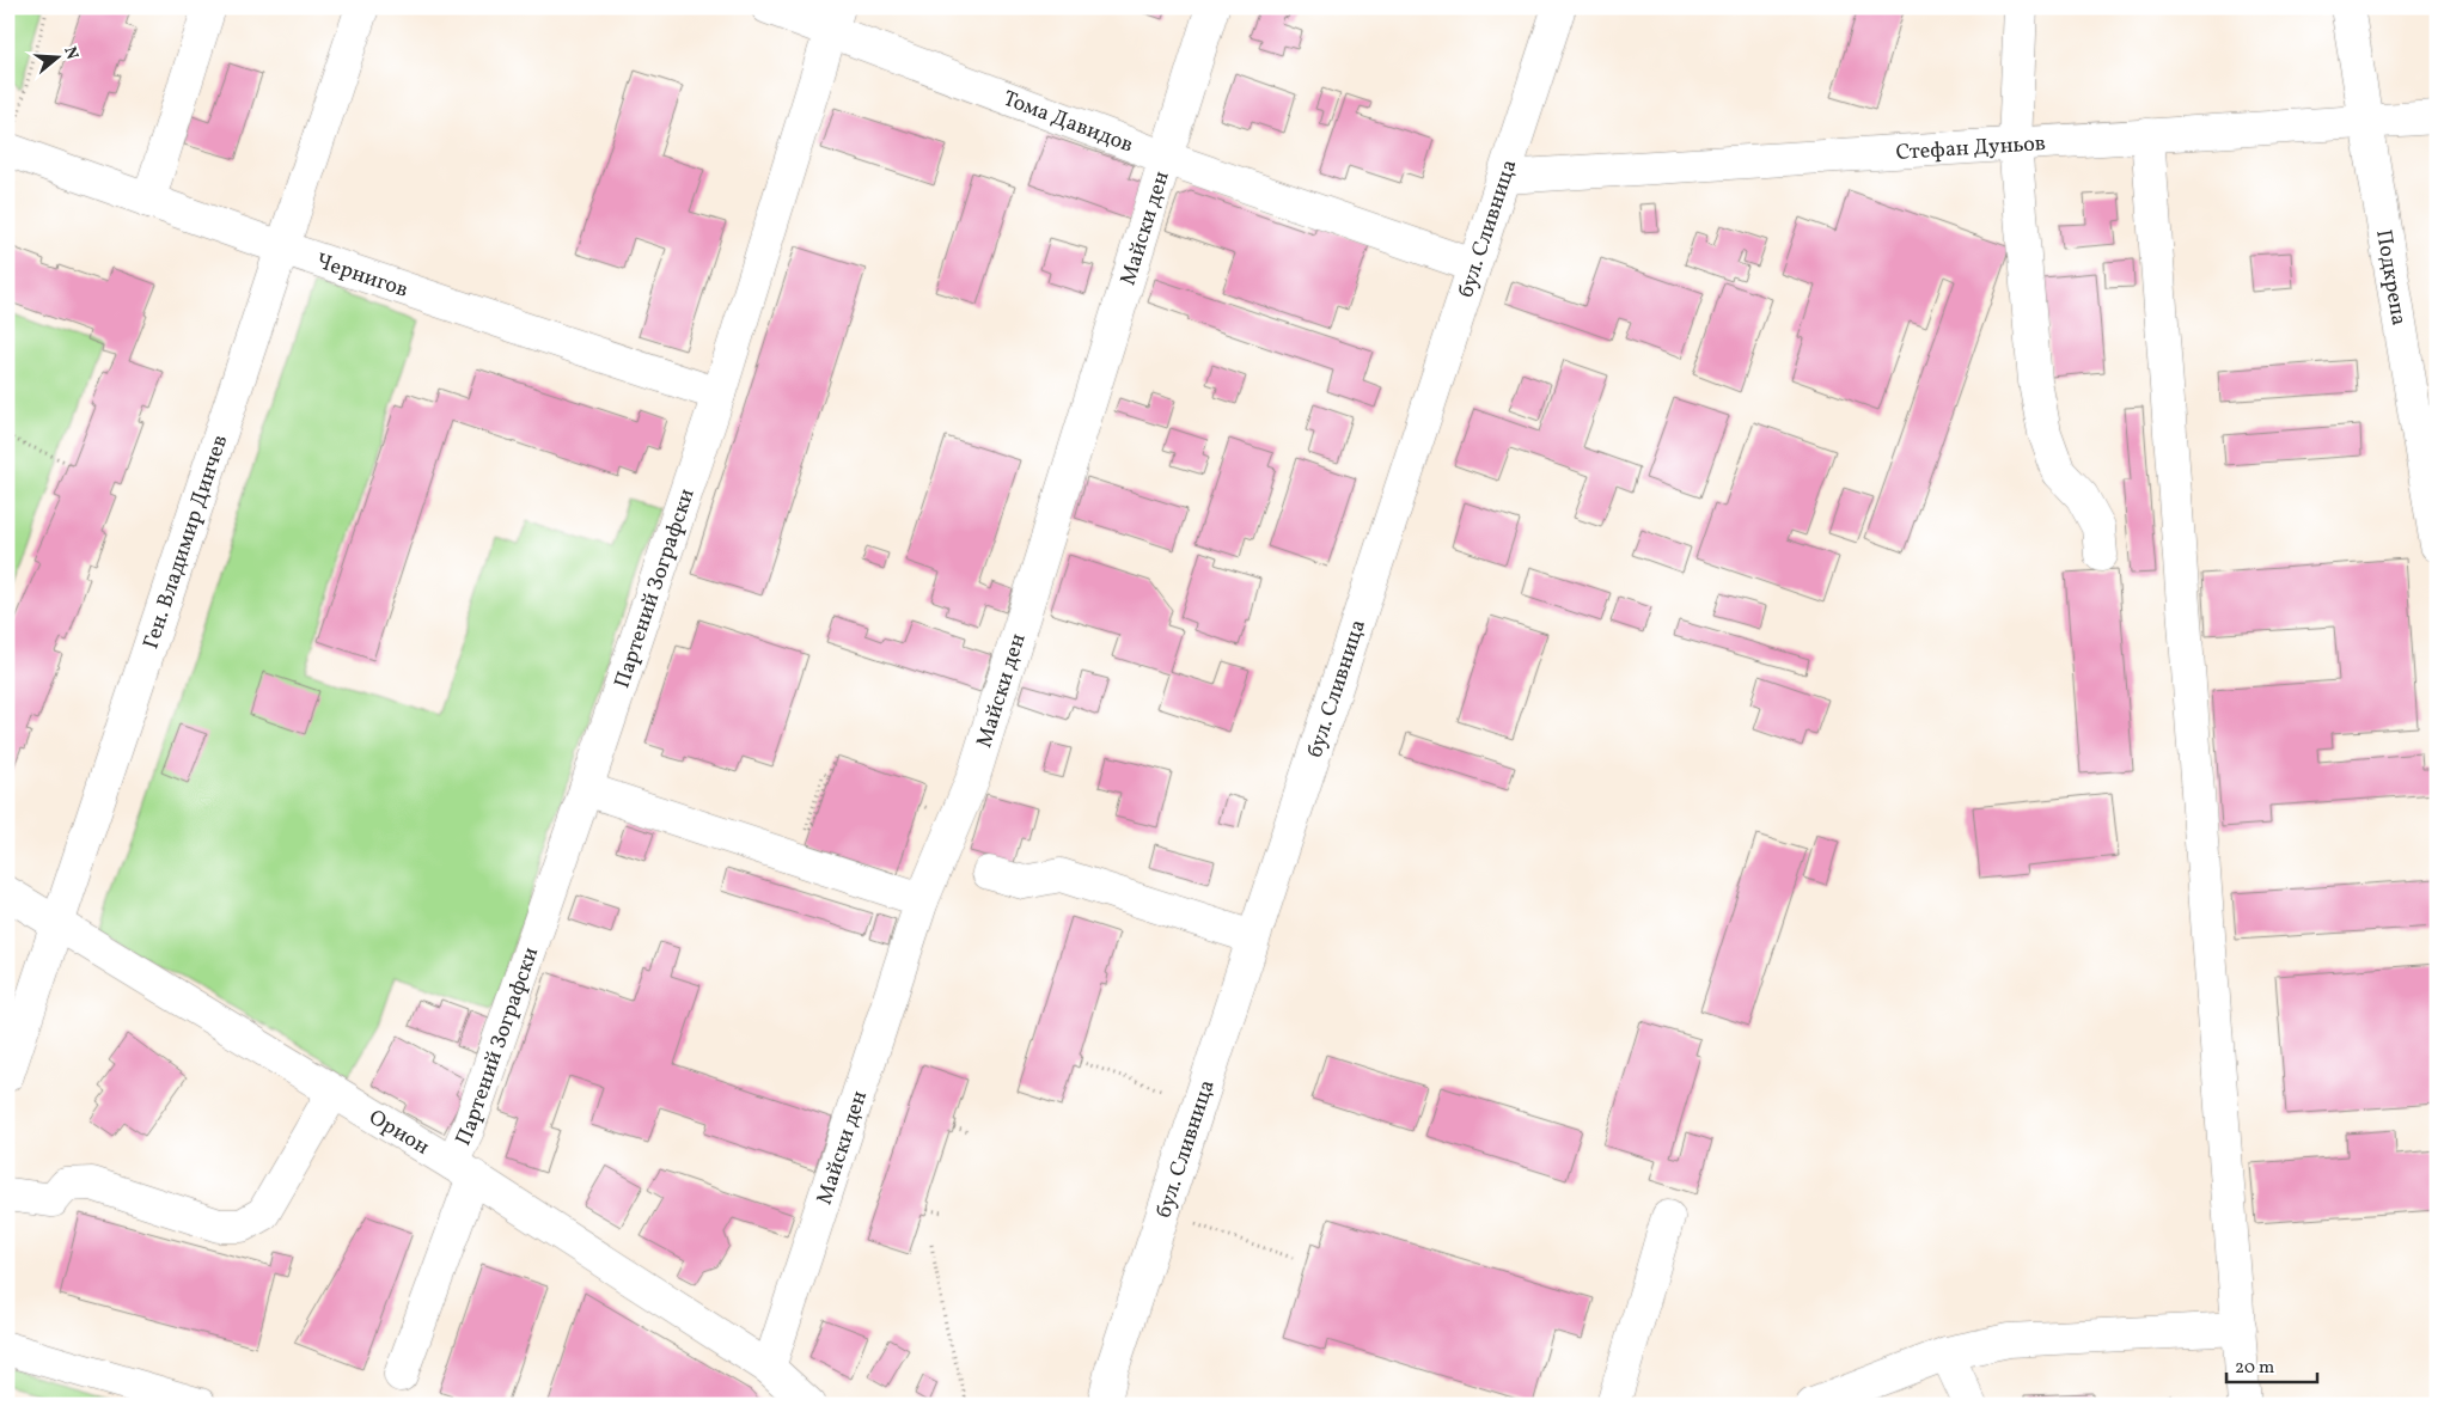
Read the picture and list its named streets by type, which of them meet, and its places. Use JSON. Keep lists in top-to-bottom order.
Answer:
{
  "streets": {
    "street": [
      "Тома Давидов",
      "Стефан Дуньов",
      "Майски ден",
      "бул. Сливница",
      "Чернигов",
      "Подкрепа",
      "Ген. Владимир Динчев",
      "Партений Зографски",
      "Орион"
    ]
  },
  "crossings": [
    ["Тома Давидов", "Майски ден"],
    ["Тома Давидов", "бул. Сливница"],
    ["Тома Давидов", "Партений Зографски"],
    ["Стефан Дуньов", "бул. Сливница"],
    ["Стефан Дуньов", "Подкрепа"],
    ["Майски ден", "Орион"],
    ["Чернигов", "Ген. Владимир Динчев"],
    ["Чернигов", "Партений Зографски"],
    ["Ген. Владимир Динчев", "Орион"],
    ["Партений Зографски", "Орион"]
  ],
  "scale_bar": "20 m",
  "north": "right"
}
